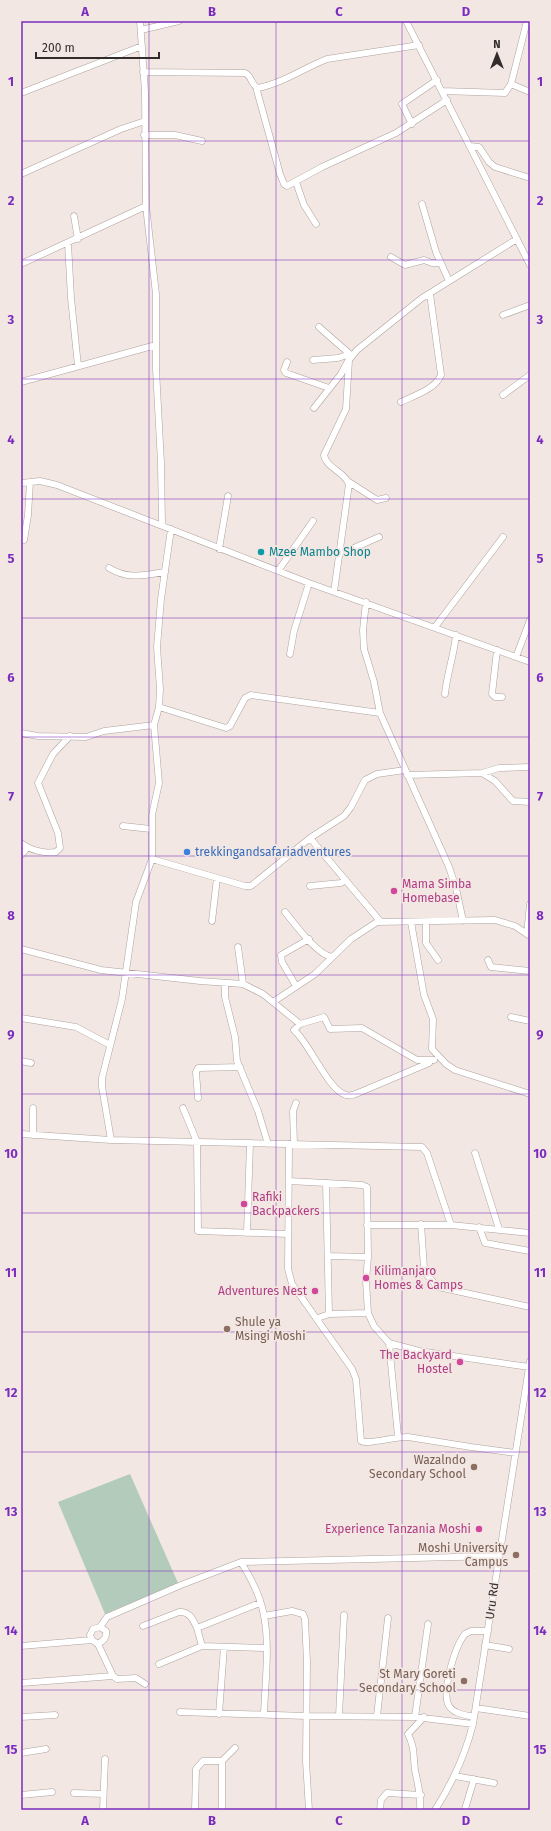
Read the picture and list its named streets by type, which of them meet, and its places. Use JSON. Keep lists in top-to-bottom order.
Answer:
{
  "streets": {
    "street": ["Uru Rd"]
  },
  "places": [
    "Mzee Mambo Shop",
    "trekkingandsafariadventures",
    "Mama Simba Homebase",
    "Rafiki Backpackers",
    "Kilimanjaro Homes & Camps",
    "Adventures Nest",
    "Shule ya Msingi Moshi",
    "The Backyard Hostel",
    "Wazalndo Secondary School",
    "Experience Tanzania Moshi",
    "Moshi University Campus",
    "St Mary Goreti Secondary School"
  ],
  "scale_bar": "200 m",
  "north": "top",
  "grid": {
    "columns": [
      "A",
      "B",
      "C",
      "D"
    ],
    "rows": [
      "1",
      "2",
      "3",
      "4",
      "5",
      "6",
      "7",
      "8",
      "9",
      "10",
      "11",
      "12",
      "13",
      "14",
      "15"
    ]
  }
}
